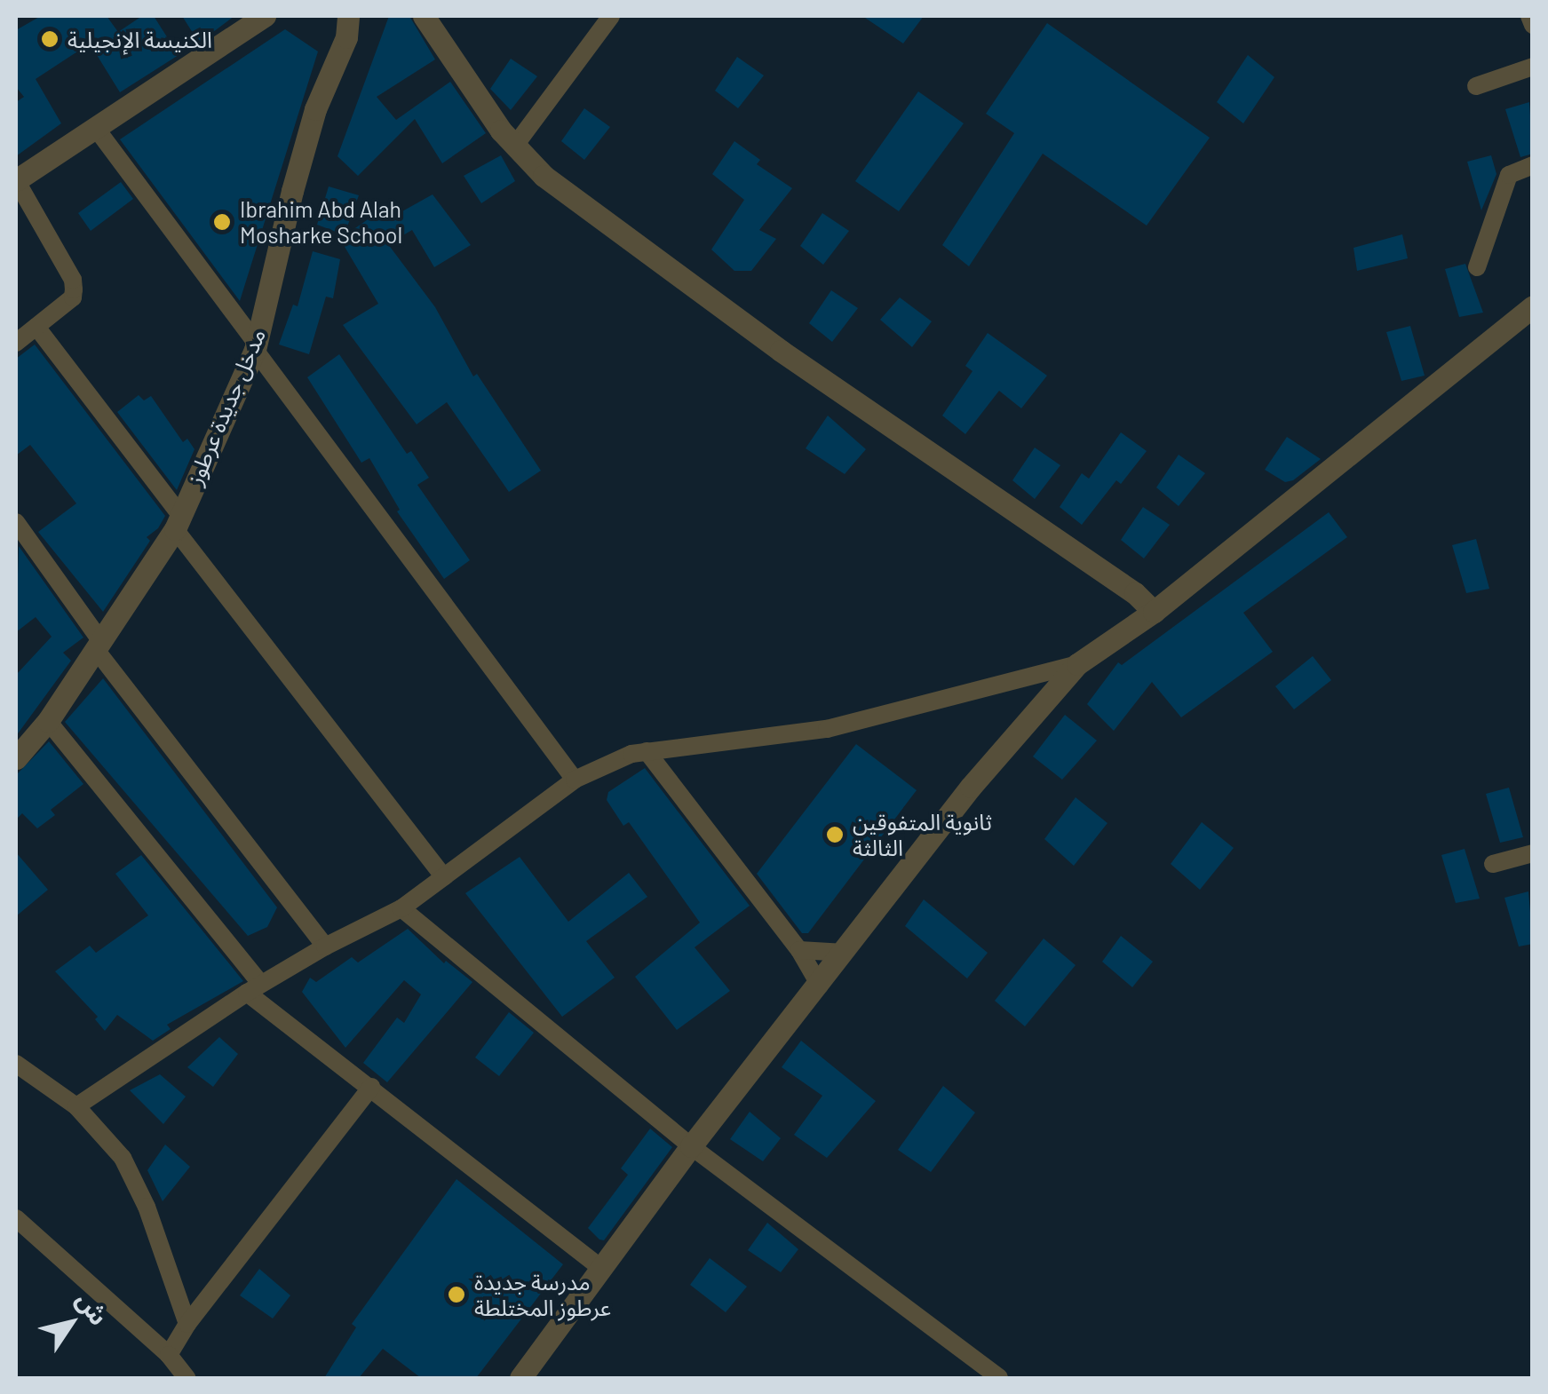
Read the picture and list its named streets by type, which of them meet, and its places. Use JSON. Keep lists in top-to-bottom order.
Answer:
{
  "streets": {
    "street": ["مدخل جديدة عرطوز"]
  },
  "places": [
    "الكنيسة الإنجيلية",
    "Ibrahim Abd Alah Mosharke School",
    "ثانوية المتفوقين الثالثة",
    "مدرسة جديدة عرطوز المختلطة"
  ],
  "north": "top right"
}
